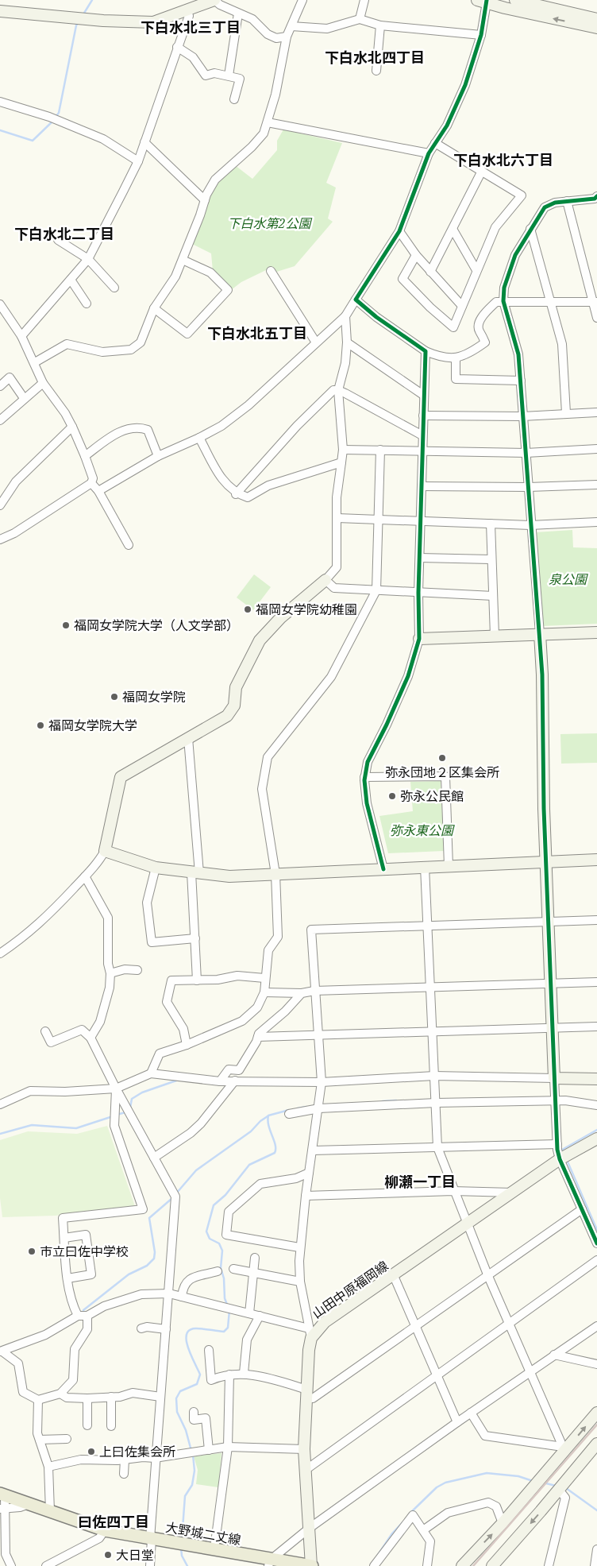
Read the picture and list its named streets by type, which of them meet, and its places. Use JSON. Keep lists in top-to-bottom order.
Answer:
{
  "streets": {
    "main road": ["大野城二丈線"],
    "street": ["山田中原福岡線"]
  },
  "crossings": [
    ["山田中原福岡線", "大野城二丈線"]
  ],
  "districts": [
    "下白水北三丁目",
    "下白水北四丁目",
    "下白水北六丁目",
    "下白水北二丁目",
    "下白水北五丁目",
    "柳瀬一丁目",
    "曰佐四丁目"
  ],
  "parks": ["下白水第2公園", "泉公園", "弥永東公園"],
  "places": [
    "福岡女学院幼稚園",
    "福岡女学院大学（人文学部）",
    "福岡女学院",
    "福岡女学院大学",
    "弥永団地２区集会所",
    "弥永公民館",
    "市立曰佐中学校",
    "上曰佐集会所",
    "大日堂"
  ]
}
